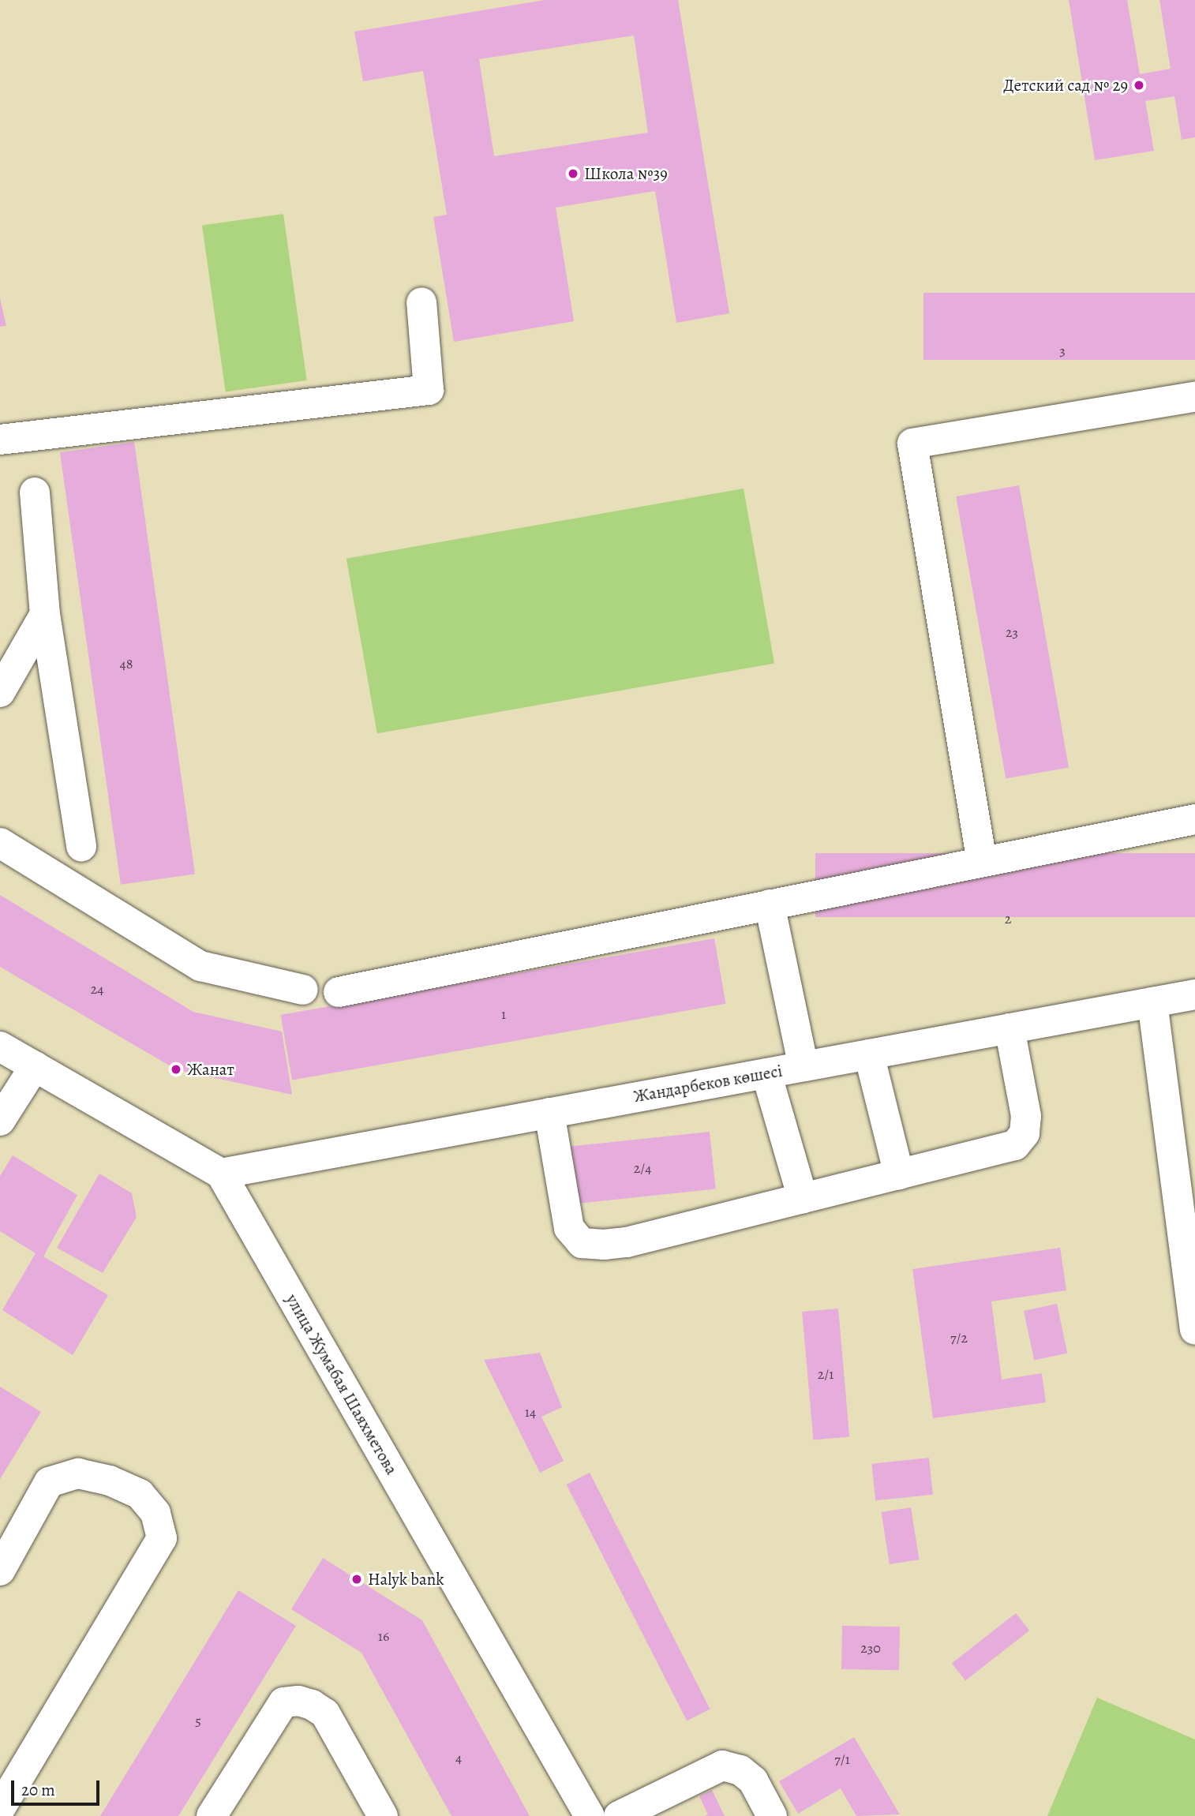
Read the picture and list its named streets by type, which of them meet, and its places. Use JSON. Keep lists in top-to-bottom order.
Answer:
{
  "streets": {
    "street": ["Жандарбеков көшесі", "улица Жумабая Шаяхметова"]
  },
  "crossings": [
    ["Жандарбеков көшесі", "улица Жумабая Шаяхметова"]
  ],
  "places": [
    "Детский сад № 29",
    "Школа №39",
    "Жанат",
    "Halyk bank"
  ],
  "house_numbers": [
    "3",
    "23",
    "48",
    "2",
    "24",
    "1",
    "2/4",
    "7/2",
    "2/1",
    "14",
    "16",
    "230",
    "5",
    "4",
    "7/1"
  ],
  "scale_bar": "20 m"
}
